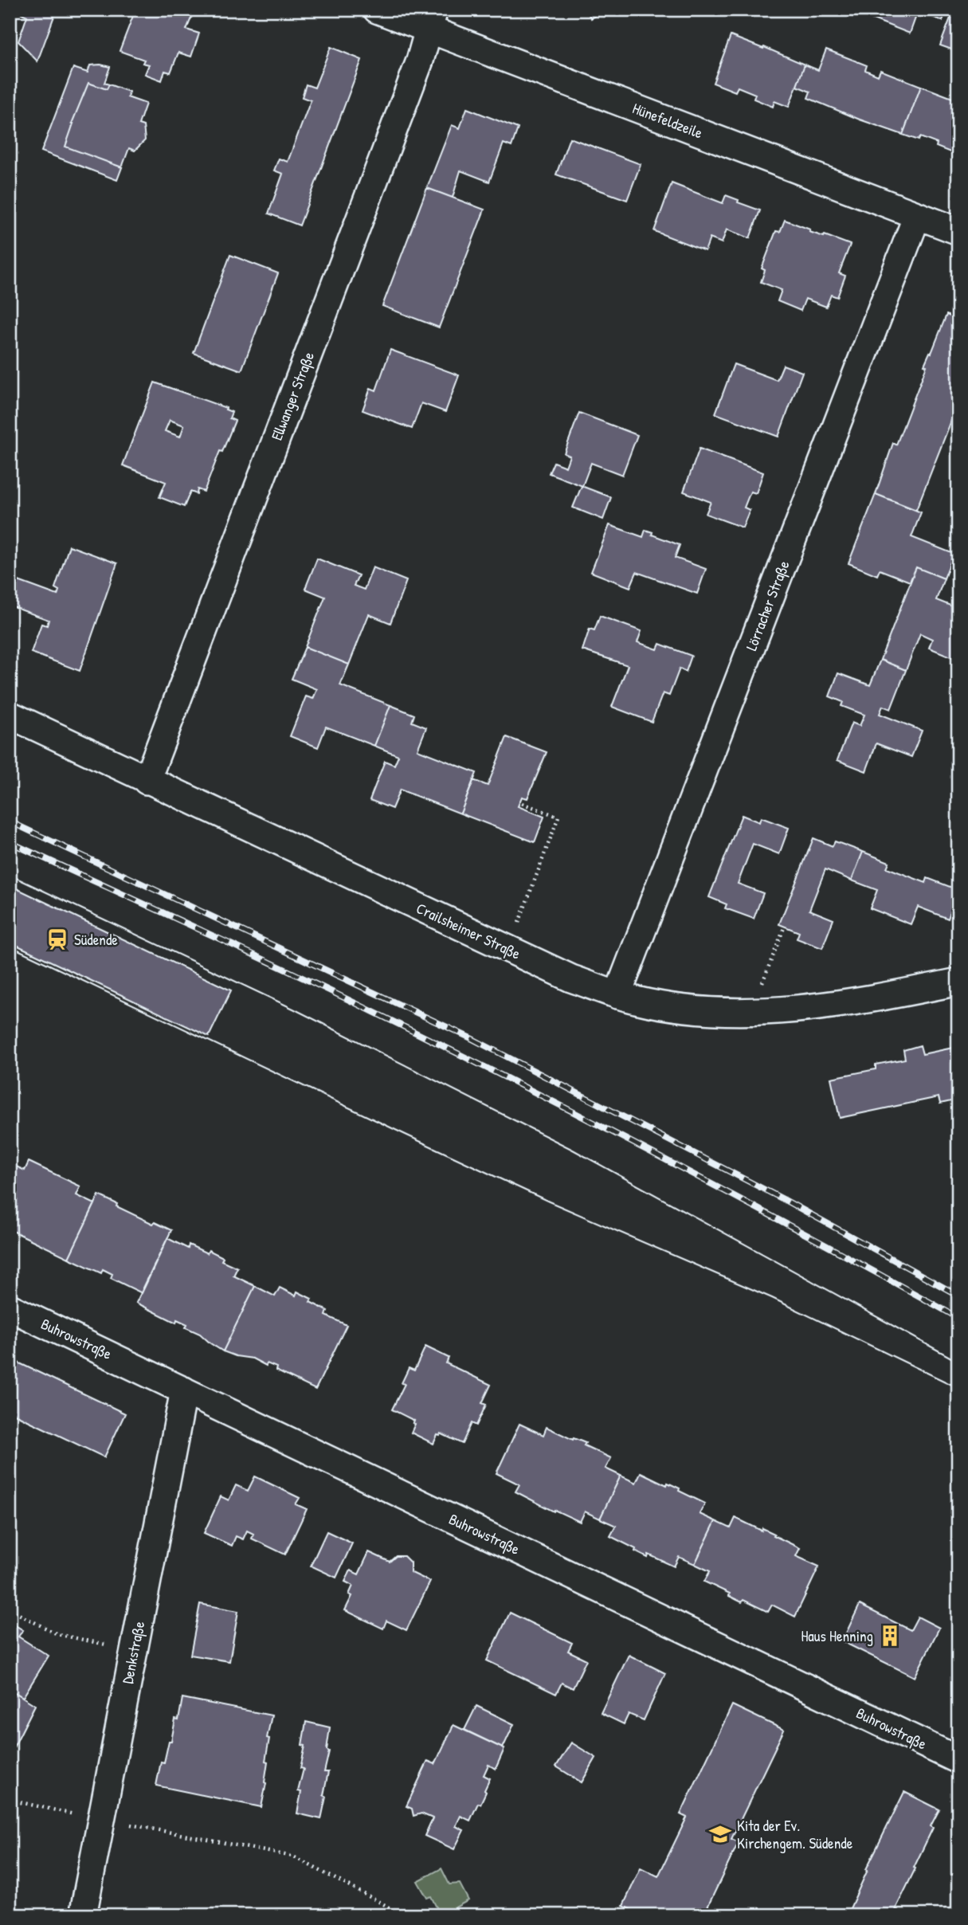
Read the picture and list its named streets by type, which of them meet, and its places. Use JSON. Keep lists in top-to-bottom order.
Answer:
{
  "streets": {
    "street": [
      "Hünefeldzeile",
      "Ellwanger Straße",
      "Lörracher Straße",
      "Crailsheimer Straße",
      "Buhrowstraße",
      "Denkstraße"
    ]
  },
  "crossings": [
    ["Hünefeldzeile", "Ellwanger Straße"],
    ["Hünefeldzeile", "Lörracher Straße"],
    ["Ellwanger Straße", "Crailsheimer Straße"],
    ["Lörracher Straße", "Crailsheimer Straße"],
    ["Buhrowstraße", "Denkstraße"]
  ],
  "places": {
    "station": ["Südende"],
    "building": ["Haus Henning"],
    "school or university": ["Kita der Ev. Kirchengem. Südende"]
  }
}
